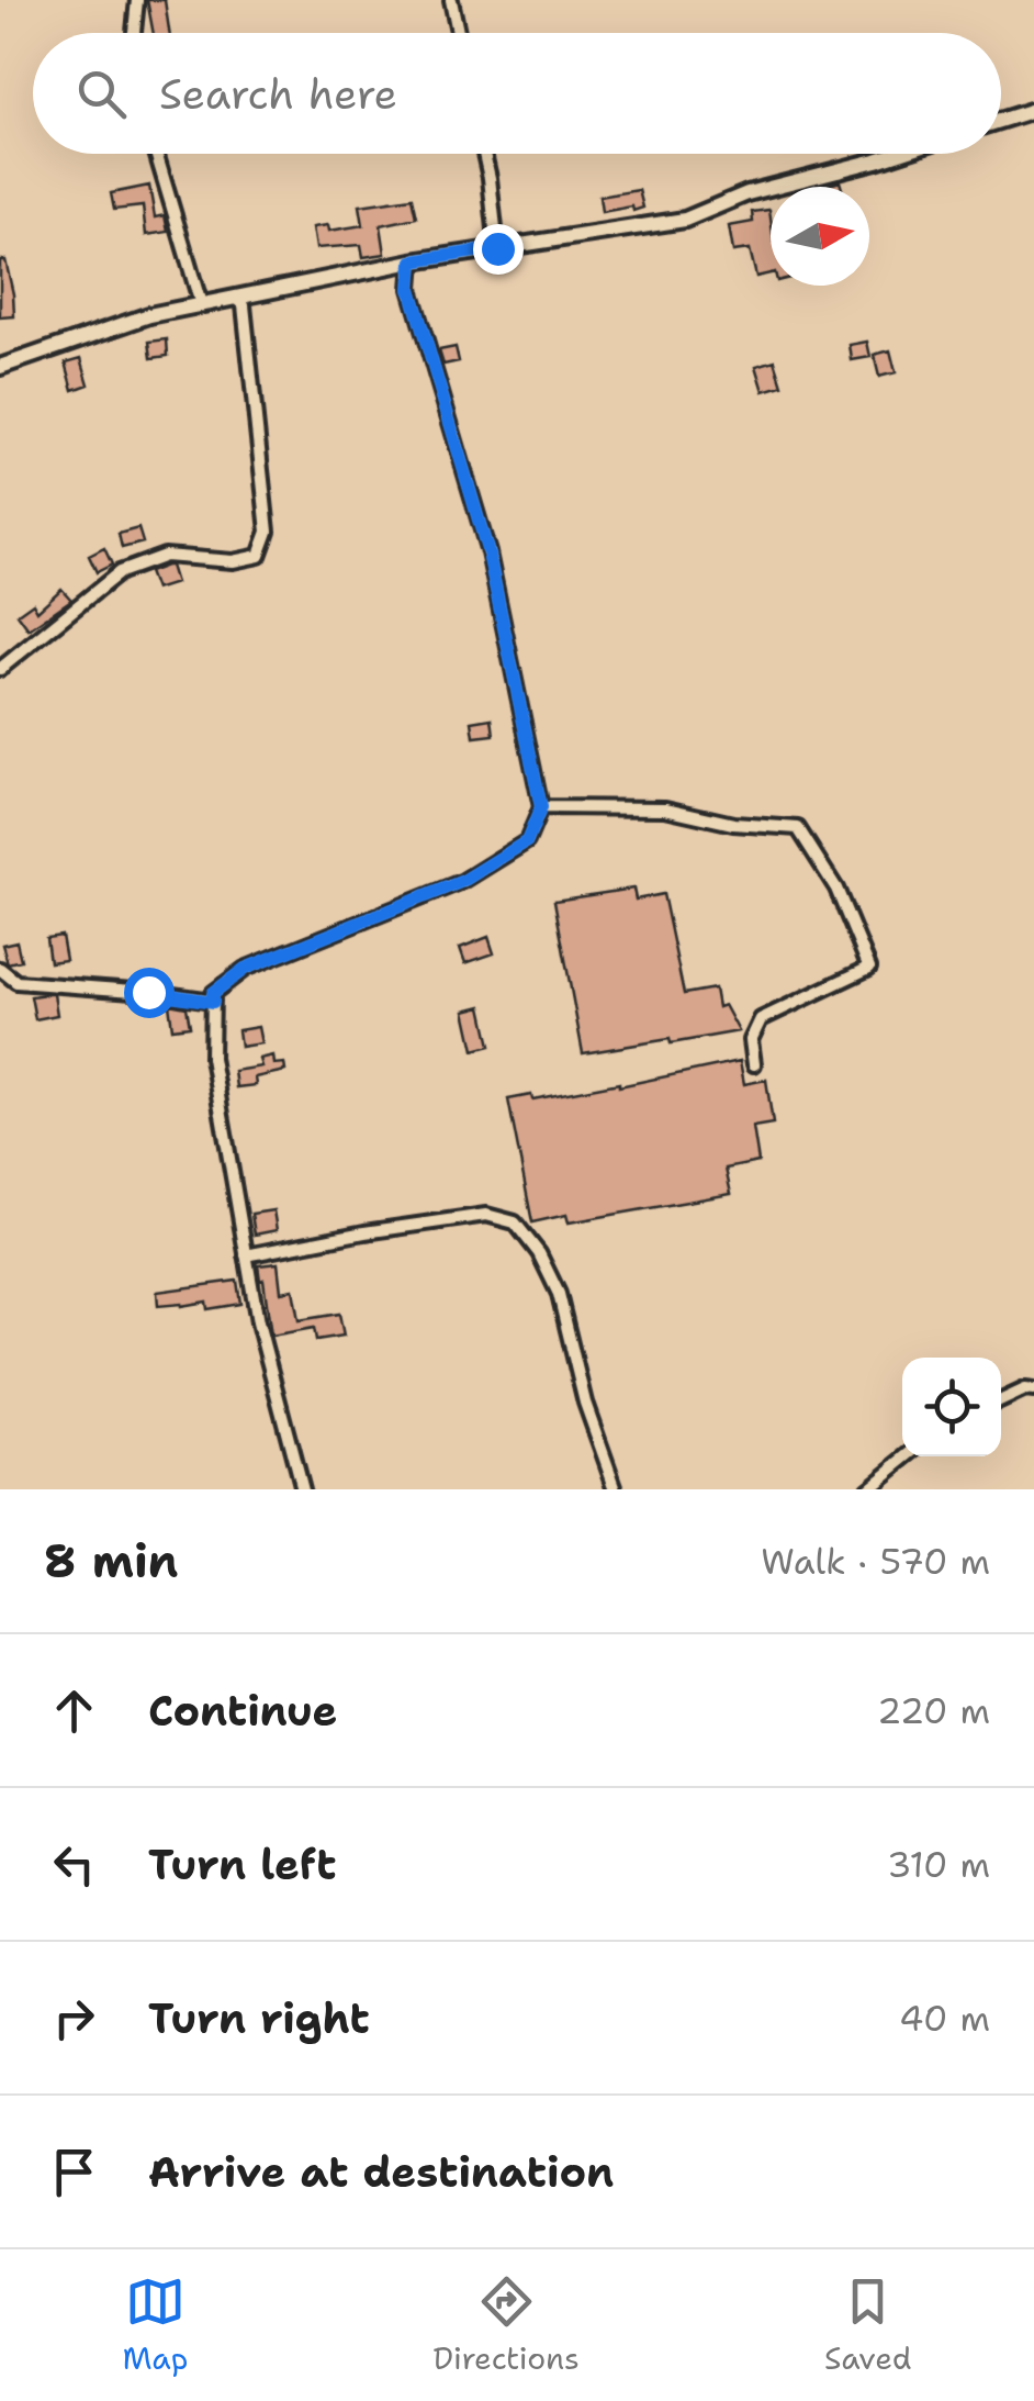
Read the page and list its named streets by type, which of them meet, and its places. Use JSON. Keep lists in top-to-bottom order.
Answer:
{
  "north": "right",
  "page": {
    "search": "Search here",
    "heading": ["8 min", "Walk · 570 m"],
    "list": [
      ["Continue", "220 m"],
      ["Turn left", "310 m"],
      ["Turn right", "40 m"],
      "Arrive at destination"
    ],
    "nav": ["Map", "Directions", "Saved"]
  }
}
